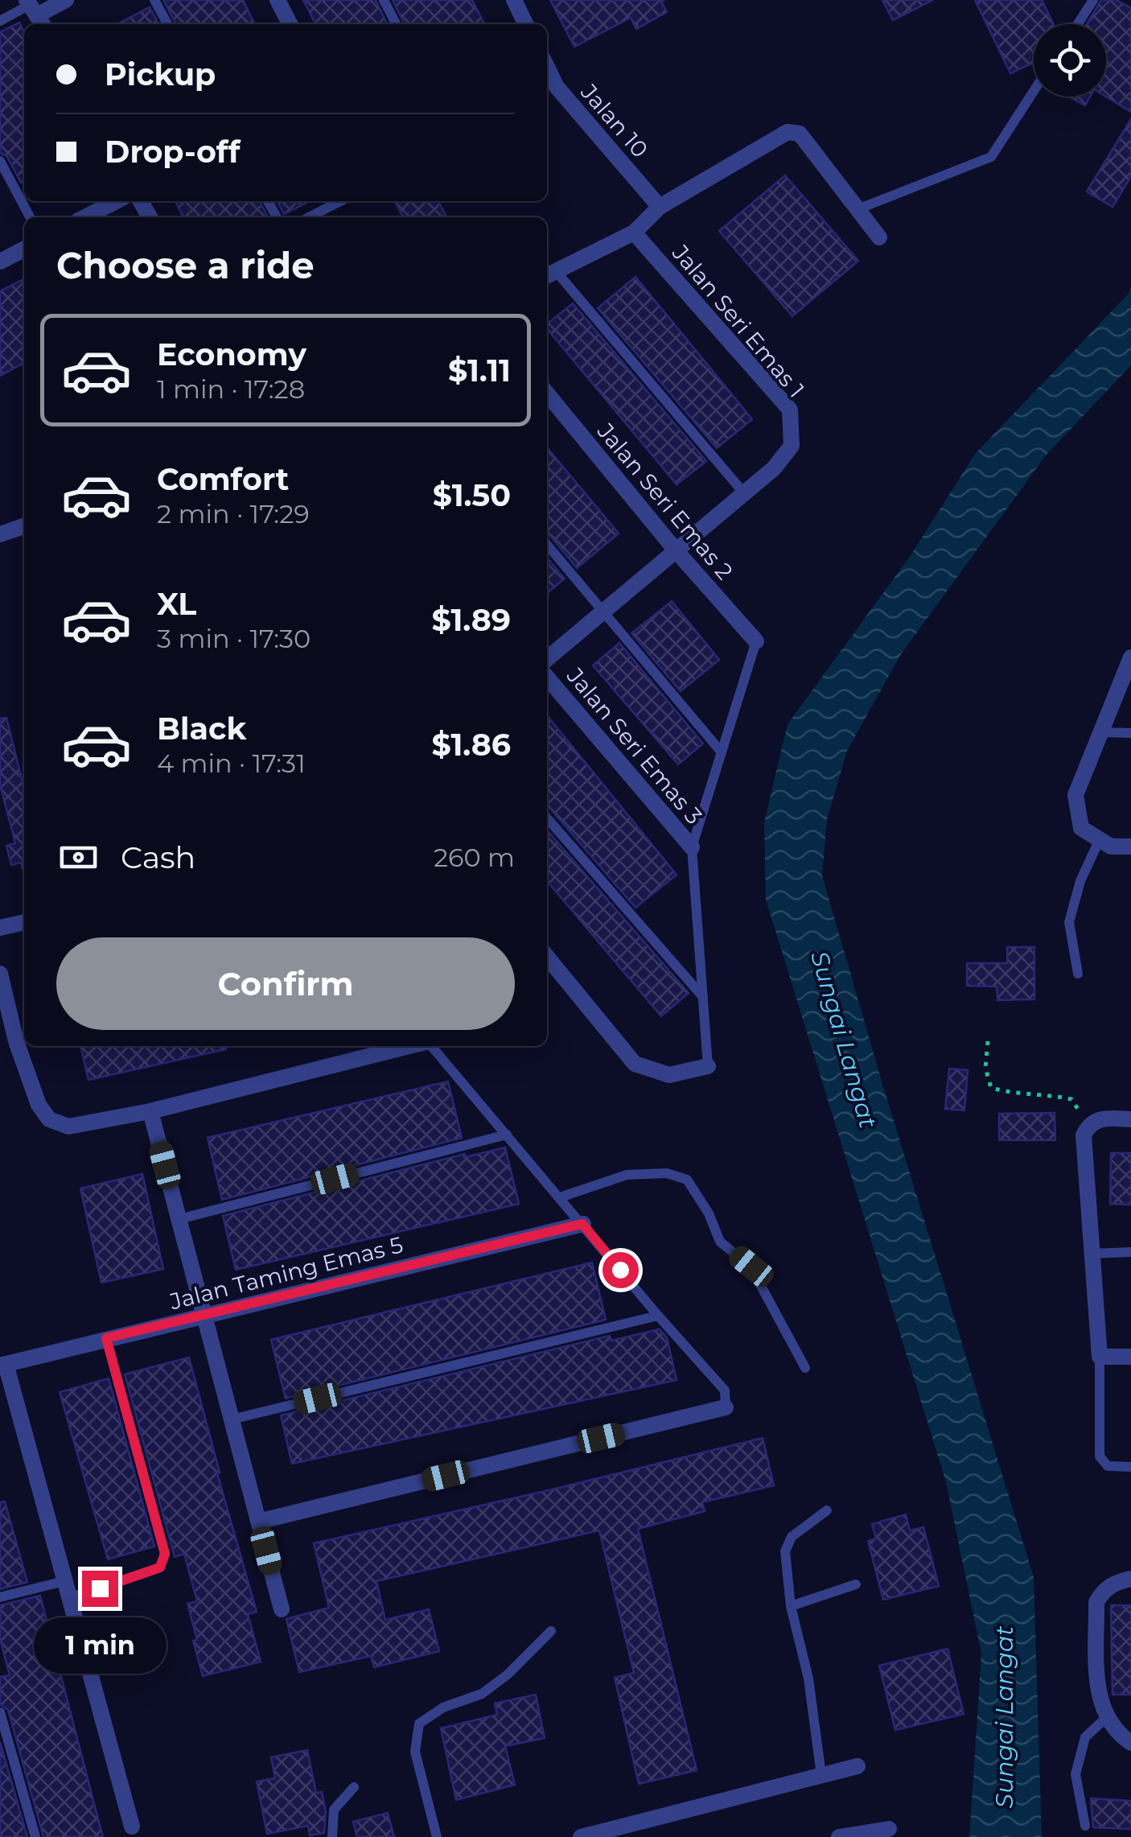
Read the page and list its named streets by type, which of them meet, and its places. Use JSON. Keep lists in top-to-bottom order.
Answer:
{
  "streets": {
    "street": [
      "Jalan 10",
      "Jalan Seri Emas 1",
      "Jalan Seri Emas 2",
      "Jalan Seri Emas 3",
      "Jalan Taming Emas 5"
    ]
  },
  "water": ["Sungai Langat"],
  "page": {
    "banner": ["Pickup", "Drop-off"],
    "heading": "Choose a ride",
    "list": [
      {
        "name": "Economy",
        "note": "1 min · 17:28",
        "value": "$1.11"
      },
      {
        "name": "Comfort",
        "note": "2 min · 17:29",
        "value": "$1.50"
      },
      {
        "name": "XL",
        "note": "3 min · 17:30",
        "value": "$1.89"
      },
      {
        "name": "Black",
        "note": "4 min · 17:31",
        "value": "$1.86"
      }
    ],
    "pay": ["Cash", "260 m"],
    "buttons": "Confirm",
    "bubble": "1 min"
  }
}
